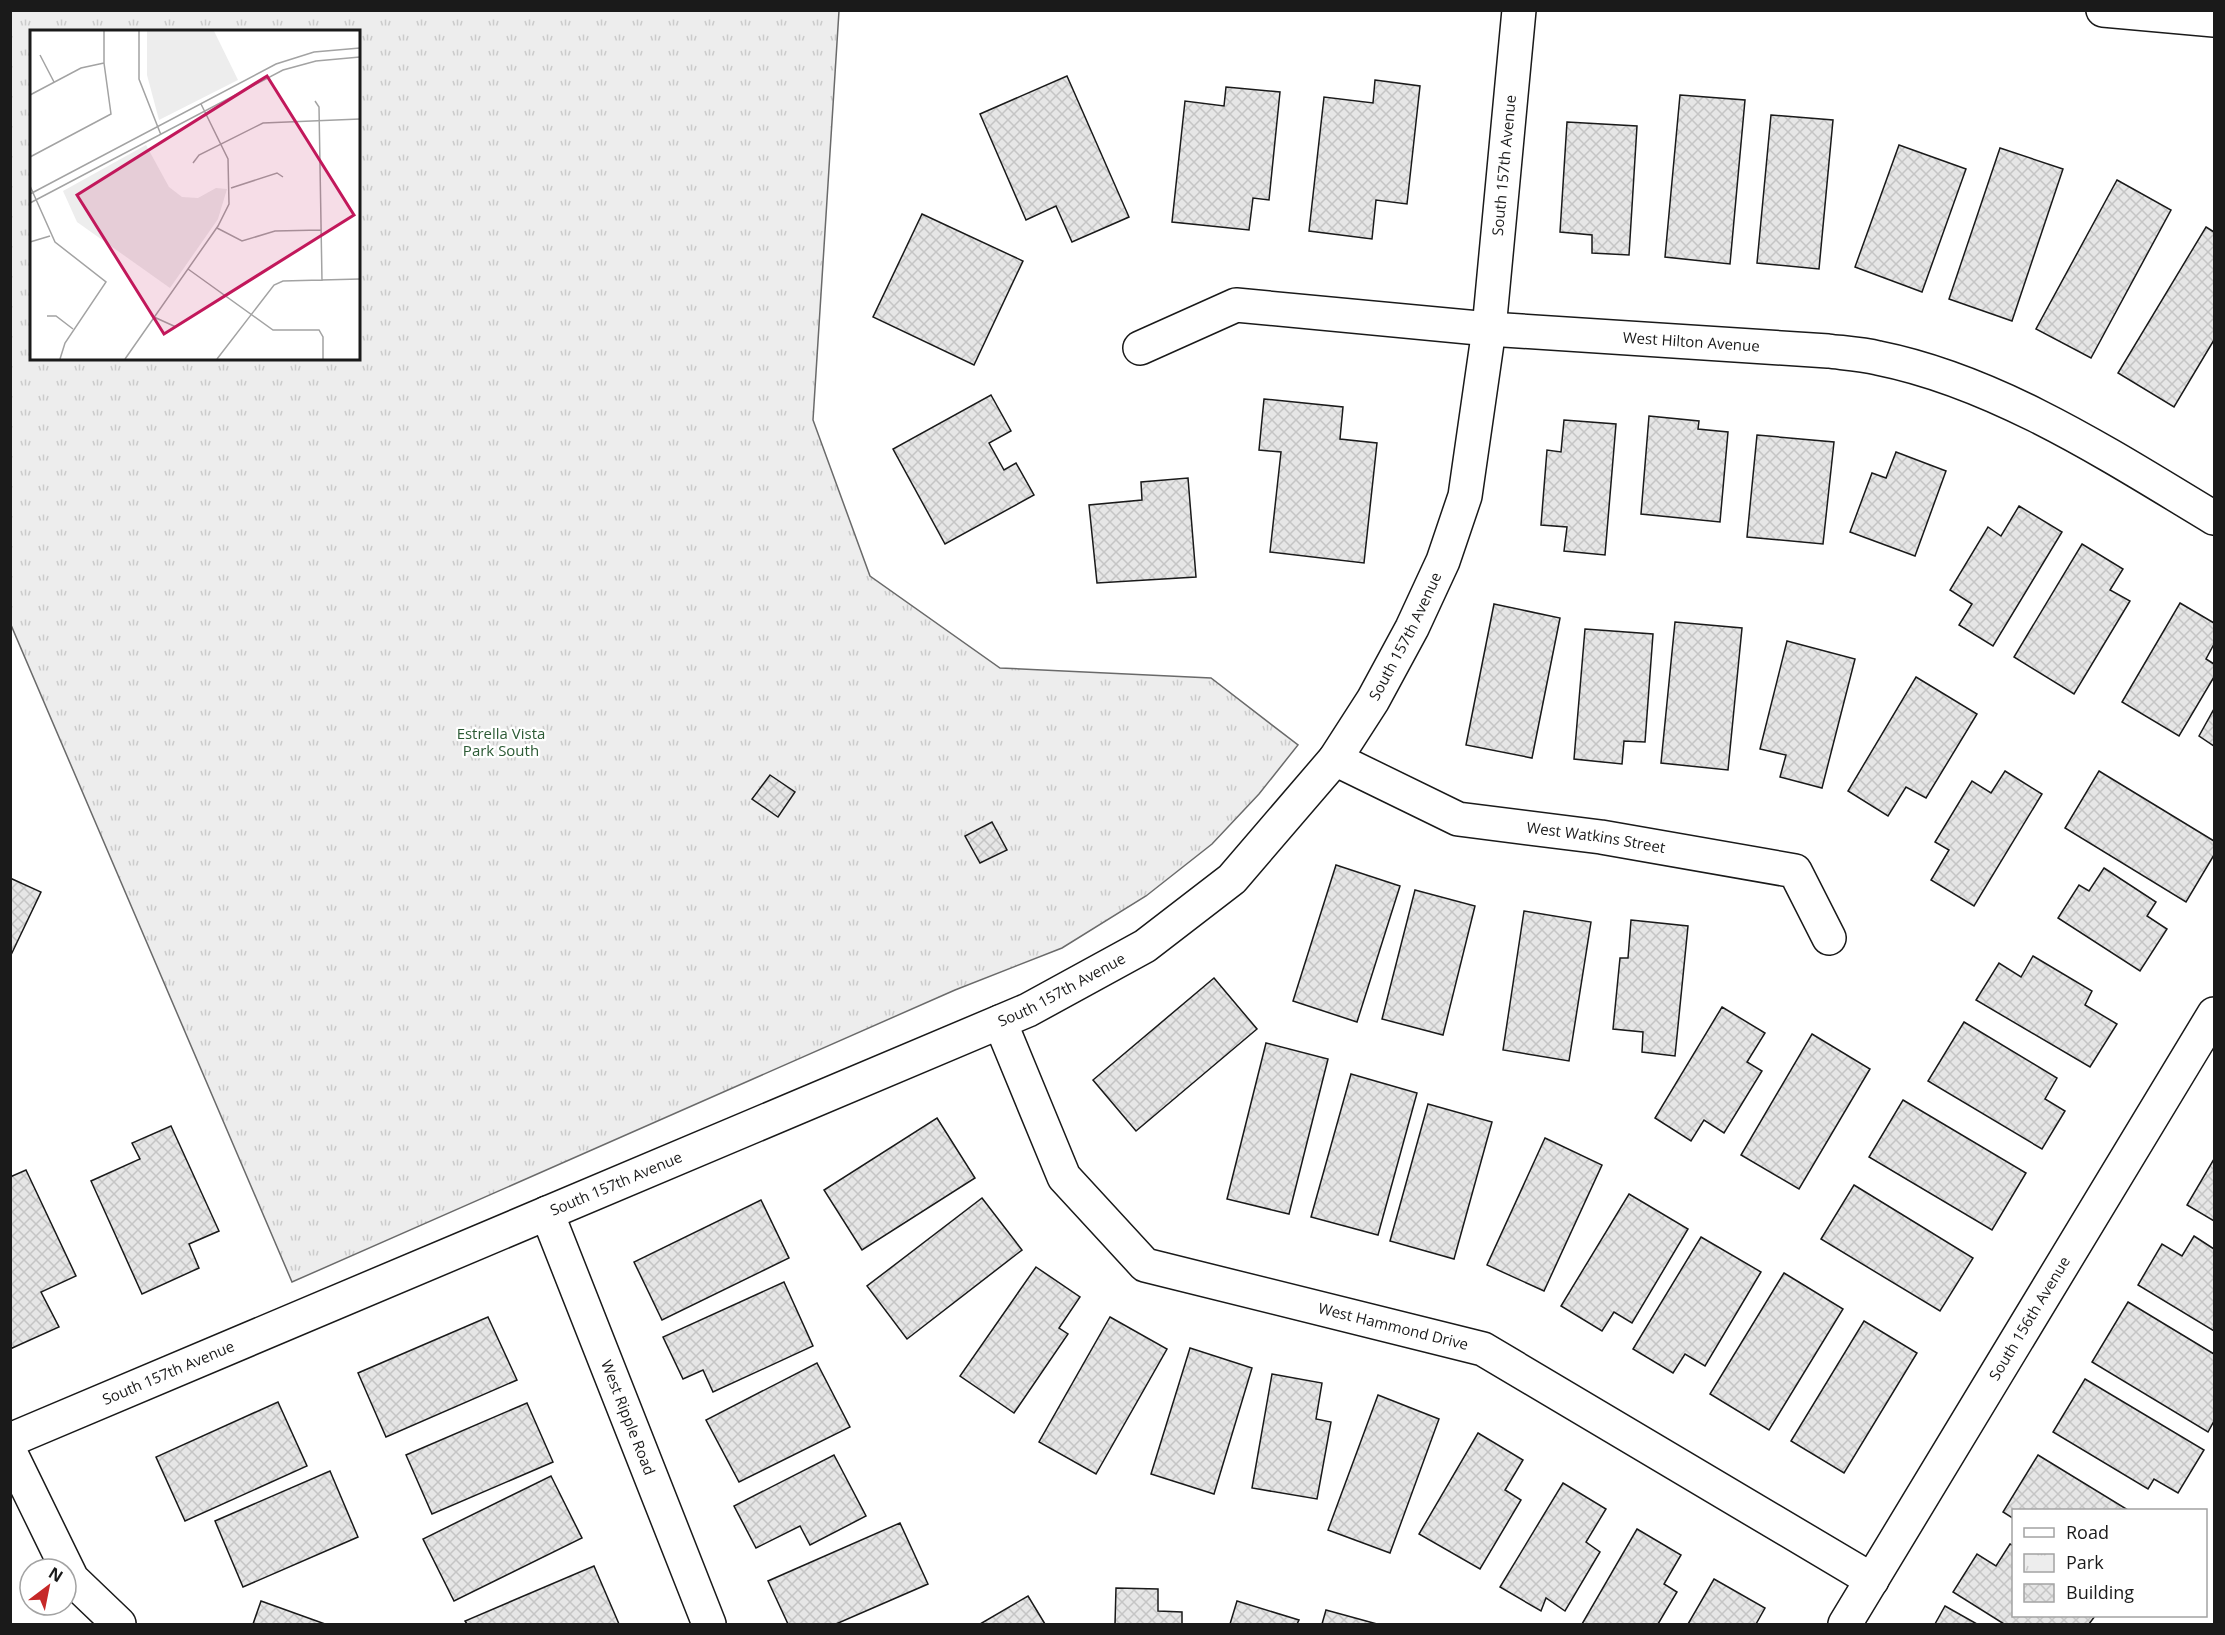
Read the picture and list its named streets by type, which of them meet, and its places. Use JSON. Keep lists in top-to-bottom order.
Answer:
{
  "streets": {
    "street": [
      "South 157th Avenue",
      "West Hilton Avenue",
      "West Watkins Street",
      "South 156th Avenue",
      "West Hammond Drive",
      "West Ripple Road"
    ]
  },
  "crossings": [
    ["South 157th Avenue", "West Hilton Avenue"],
    ["South 157th Avenue", "West Watkins Street"],
    ["South 157th Avenue", "West Hammond Drive"],
    ["South 157th Avenue", "West Ripple Road"],
    ["South 156th Avenue", "West Hammond Drive"]
  ],
  "parks": ["Estrella Vista Park South"],
  "legend": ["Road", "Park", "Building"],
  "north": "top right"
}
